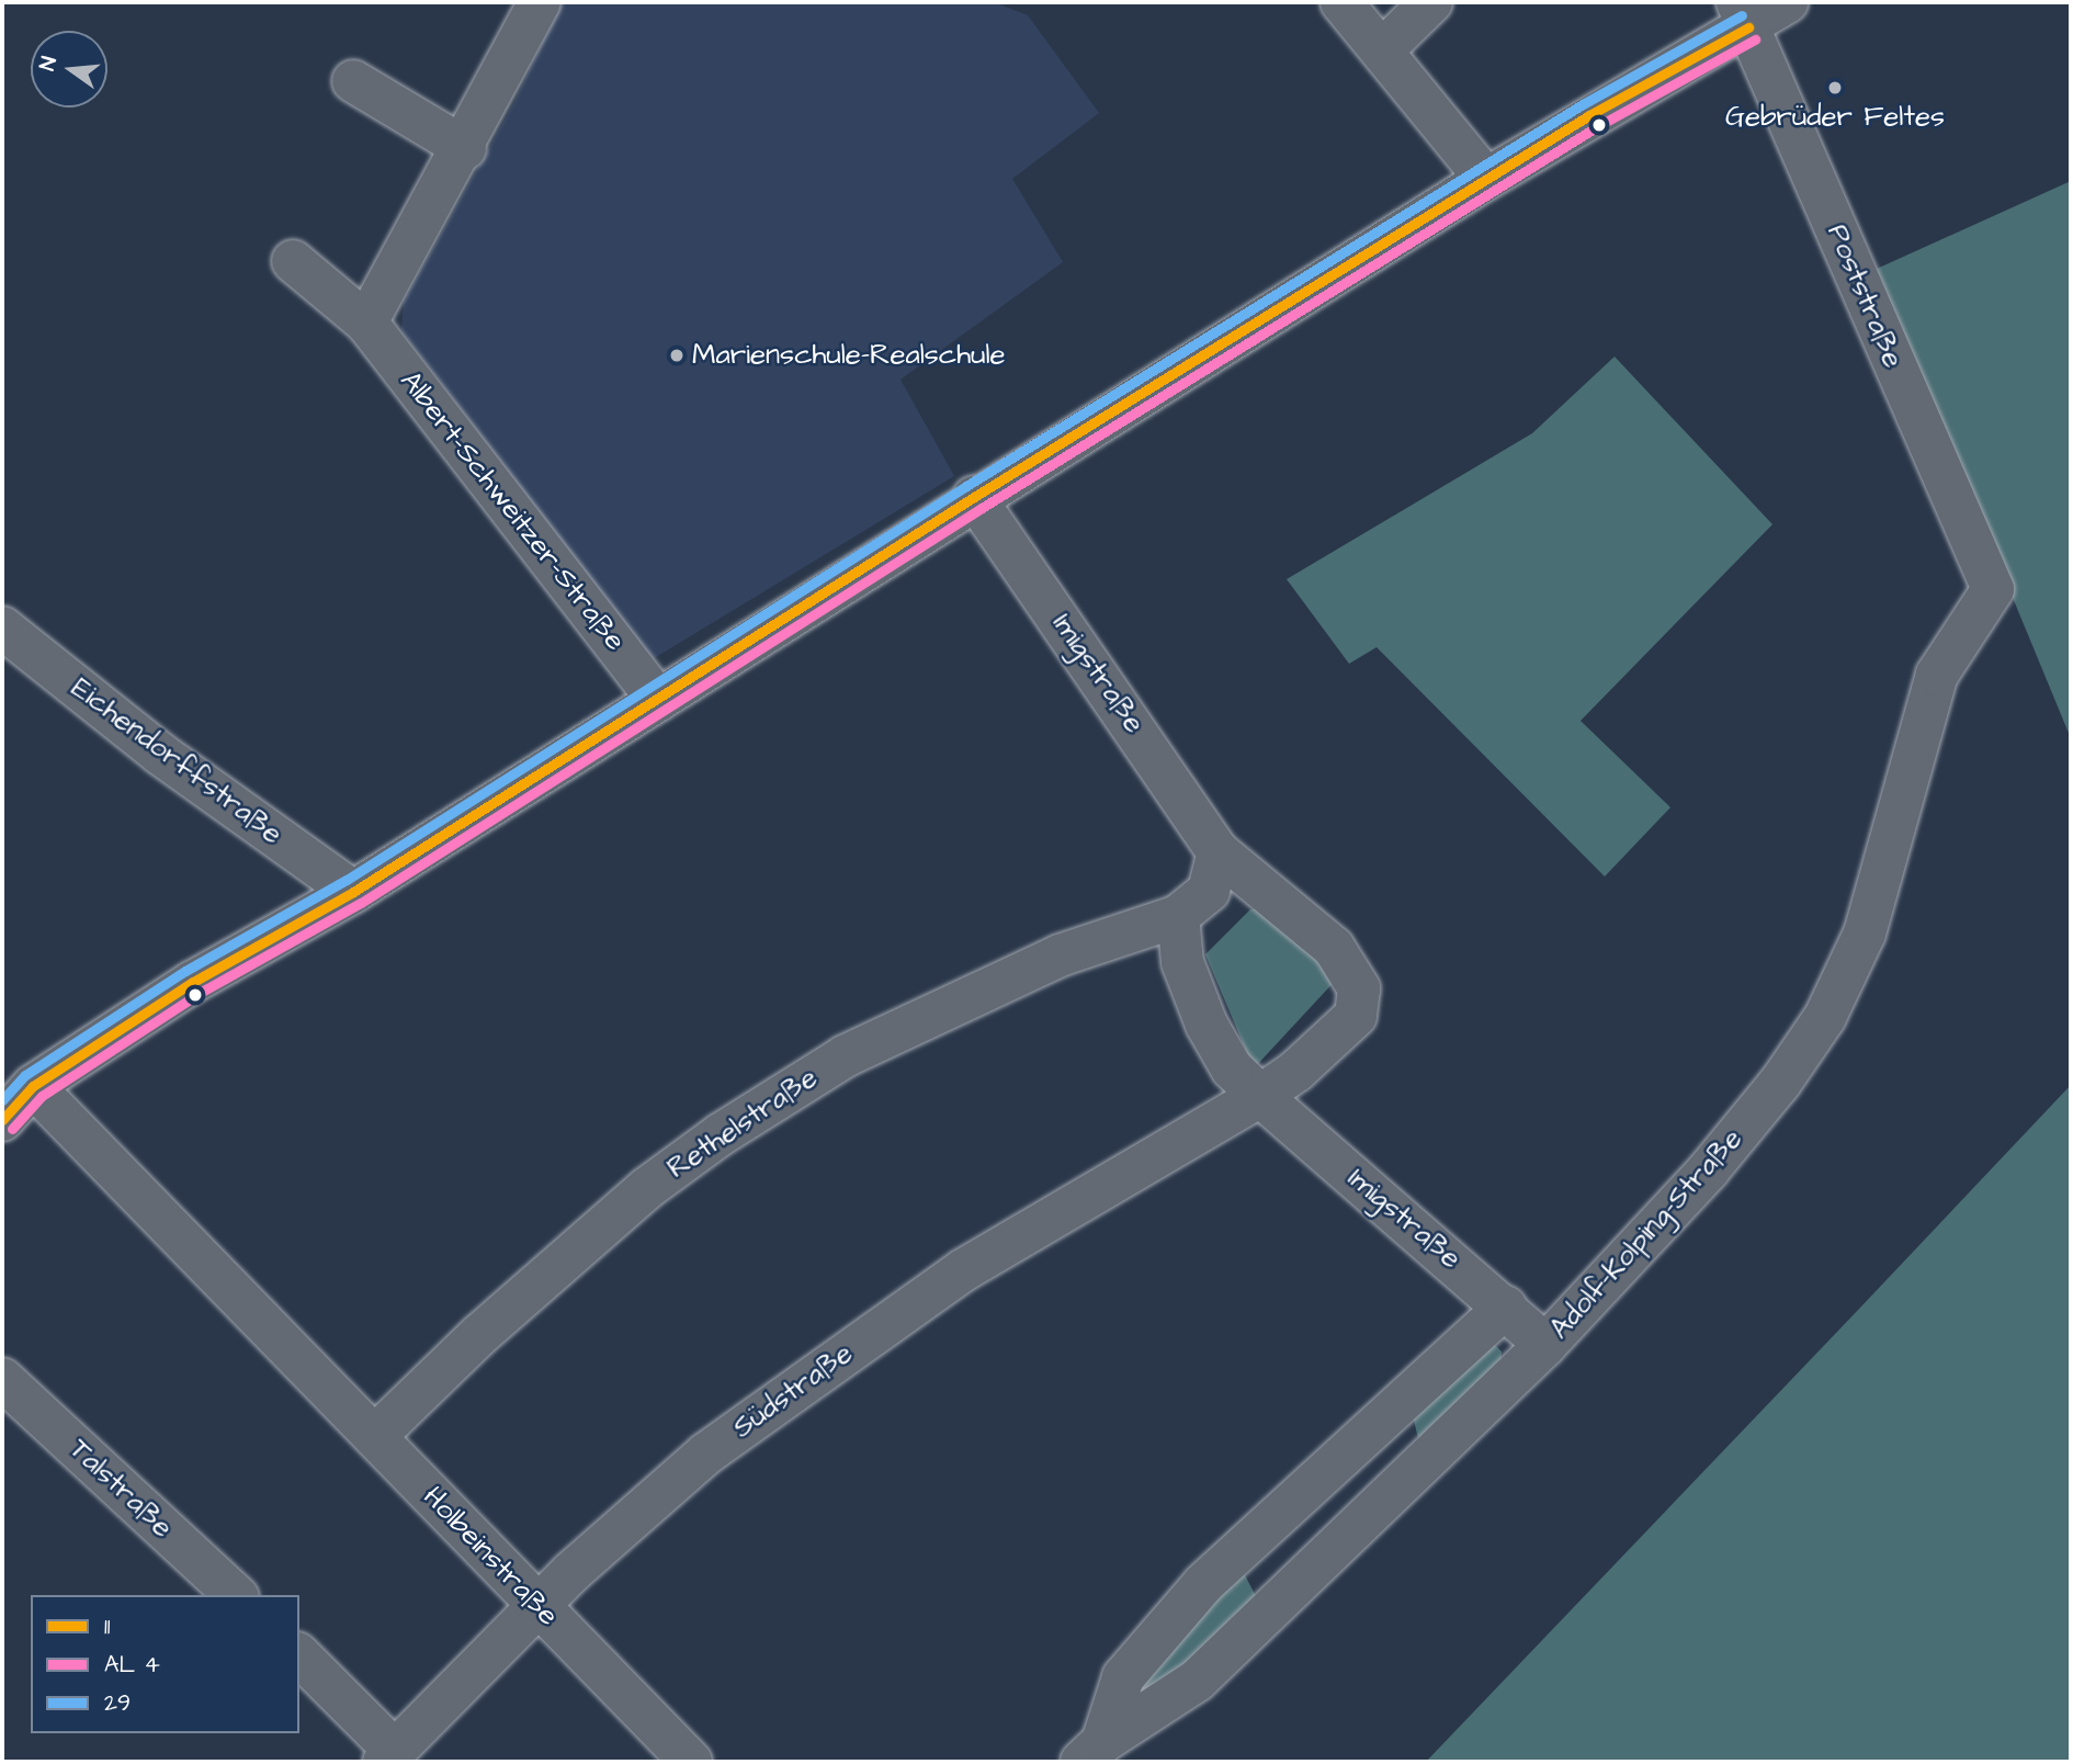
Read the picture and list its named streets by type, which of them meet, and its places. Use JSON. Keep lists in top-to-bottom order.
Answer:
{
  "streets": {
    "street": [
      "Poststraße",
      "Albert-Schweitzer-Straße",
      "Imigstraße",
      "Eichendorffstraße",
      "Rethelstraße",
      "Adolf-Kolping-Straße",
      "Südstraße",
      "Talstraße",
      "Holbeinstraße"
    ]
  },
  "crossings": [
    ["Poststraße", "Adolf-Kolping-Straße"],
    ["Imigstraße", "Rethelstraße"],
    ["Imigstraße", "Adolf-Kolping-Straße"],
    ["Imigstraße", "Südstraße"],
    ["Rethelstraße", "Holbeinstraße"],
    ["Südstraße", "Holbeinstraße"]
  ],
  "places": ["Gebrüder Feltes", "Marienschule-Realschule"],
  "lines": ["transit line 29", "transit line 11"],
  "legend": ["11", "AL 4", "29"],
  "north": "left"
}
